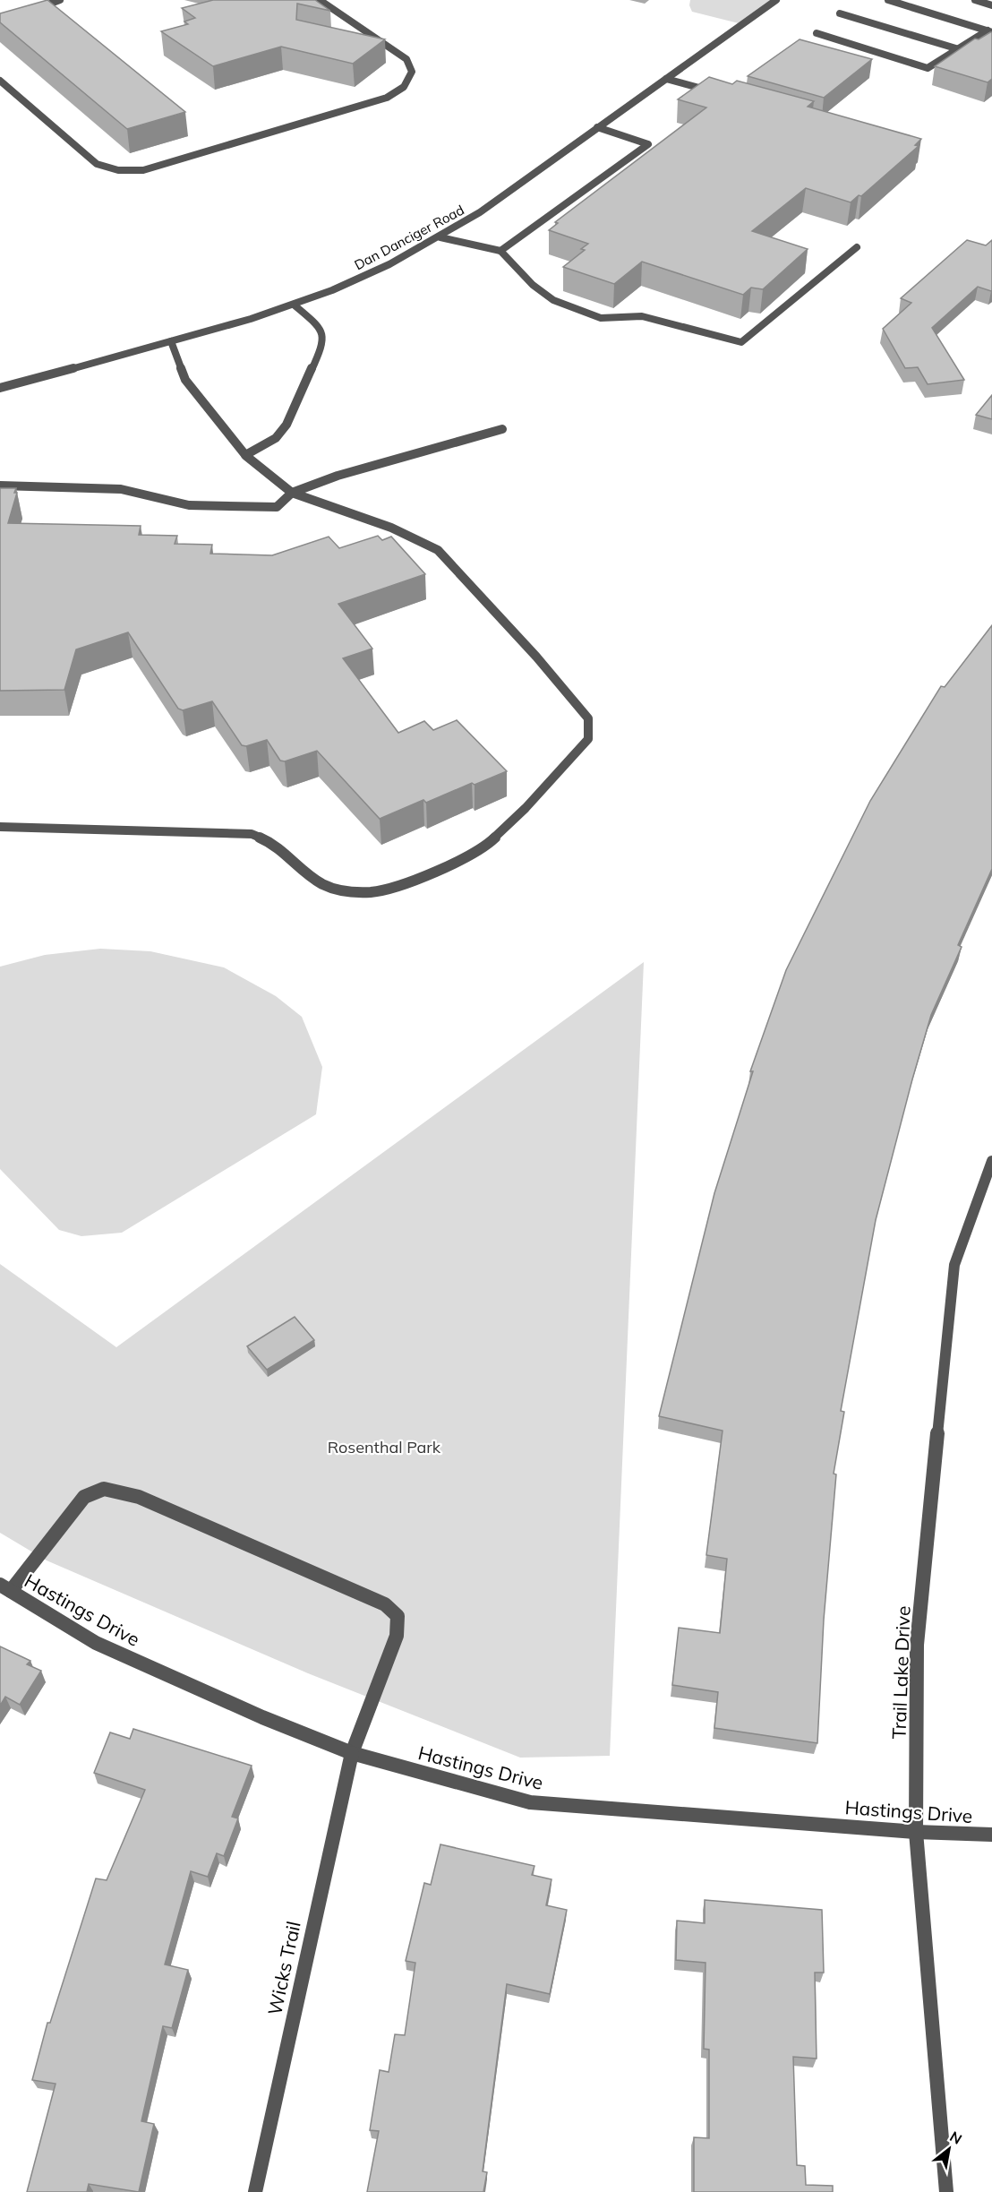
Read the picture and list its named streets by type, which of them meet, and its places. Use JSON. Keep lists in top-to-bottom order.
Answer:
{
  "streets": {
    "street": [
      "Dan Danciger Road",
      "Hastings Drive",
      "Trail Lake Drive",
      "Wicks Trail"
    ]
  },
  "crossings": [
    ["Hastings Drive", "Trail Lake Drive"],
    ["Hastings Drive", "Wicks Trail"]
  ],
  "parks": ["Rosenthal Park"],
  "north": "top right"
}
